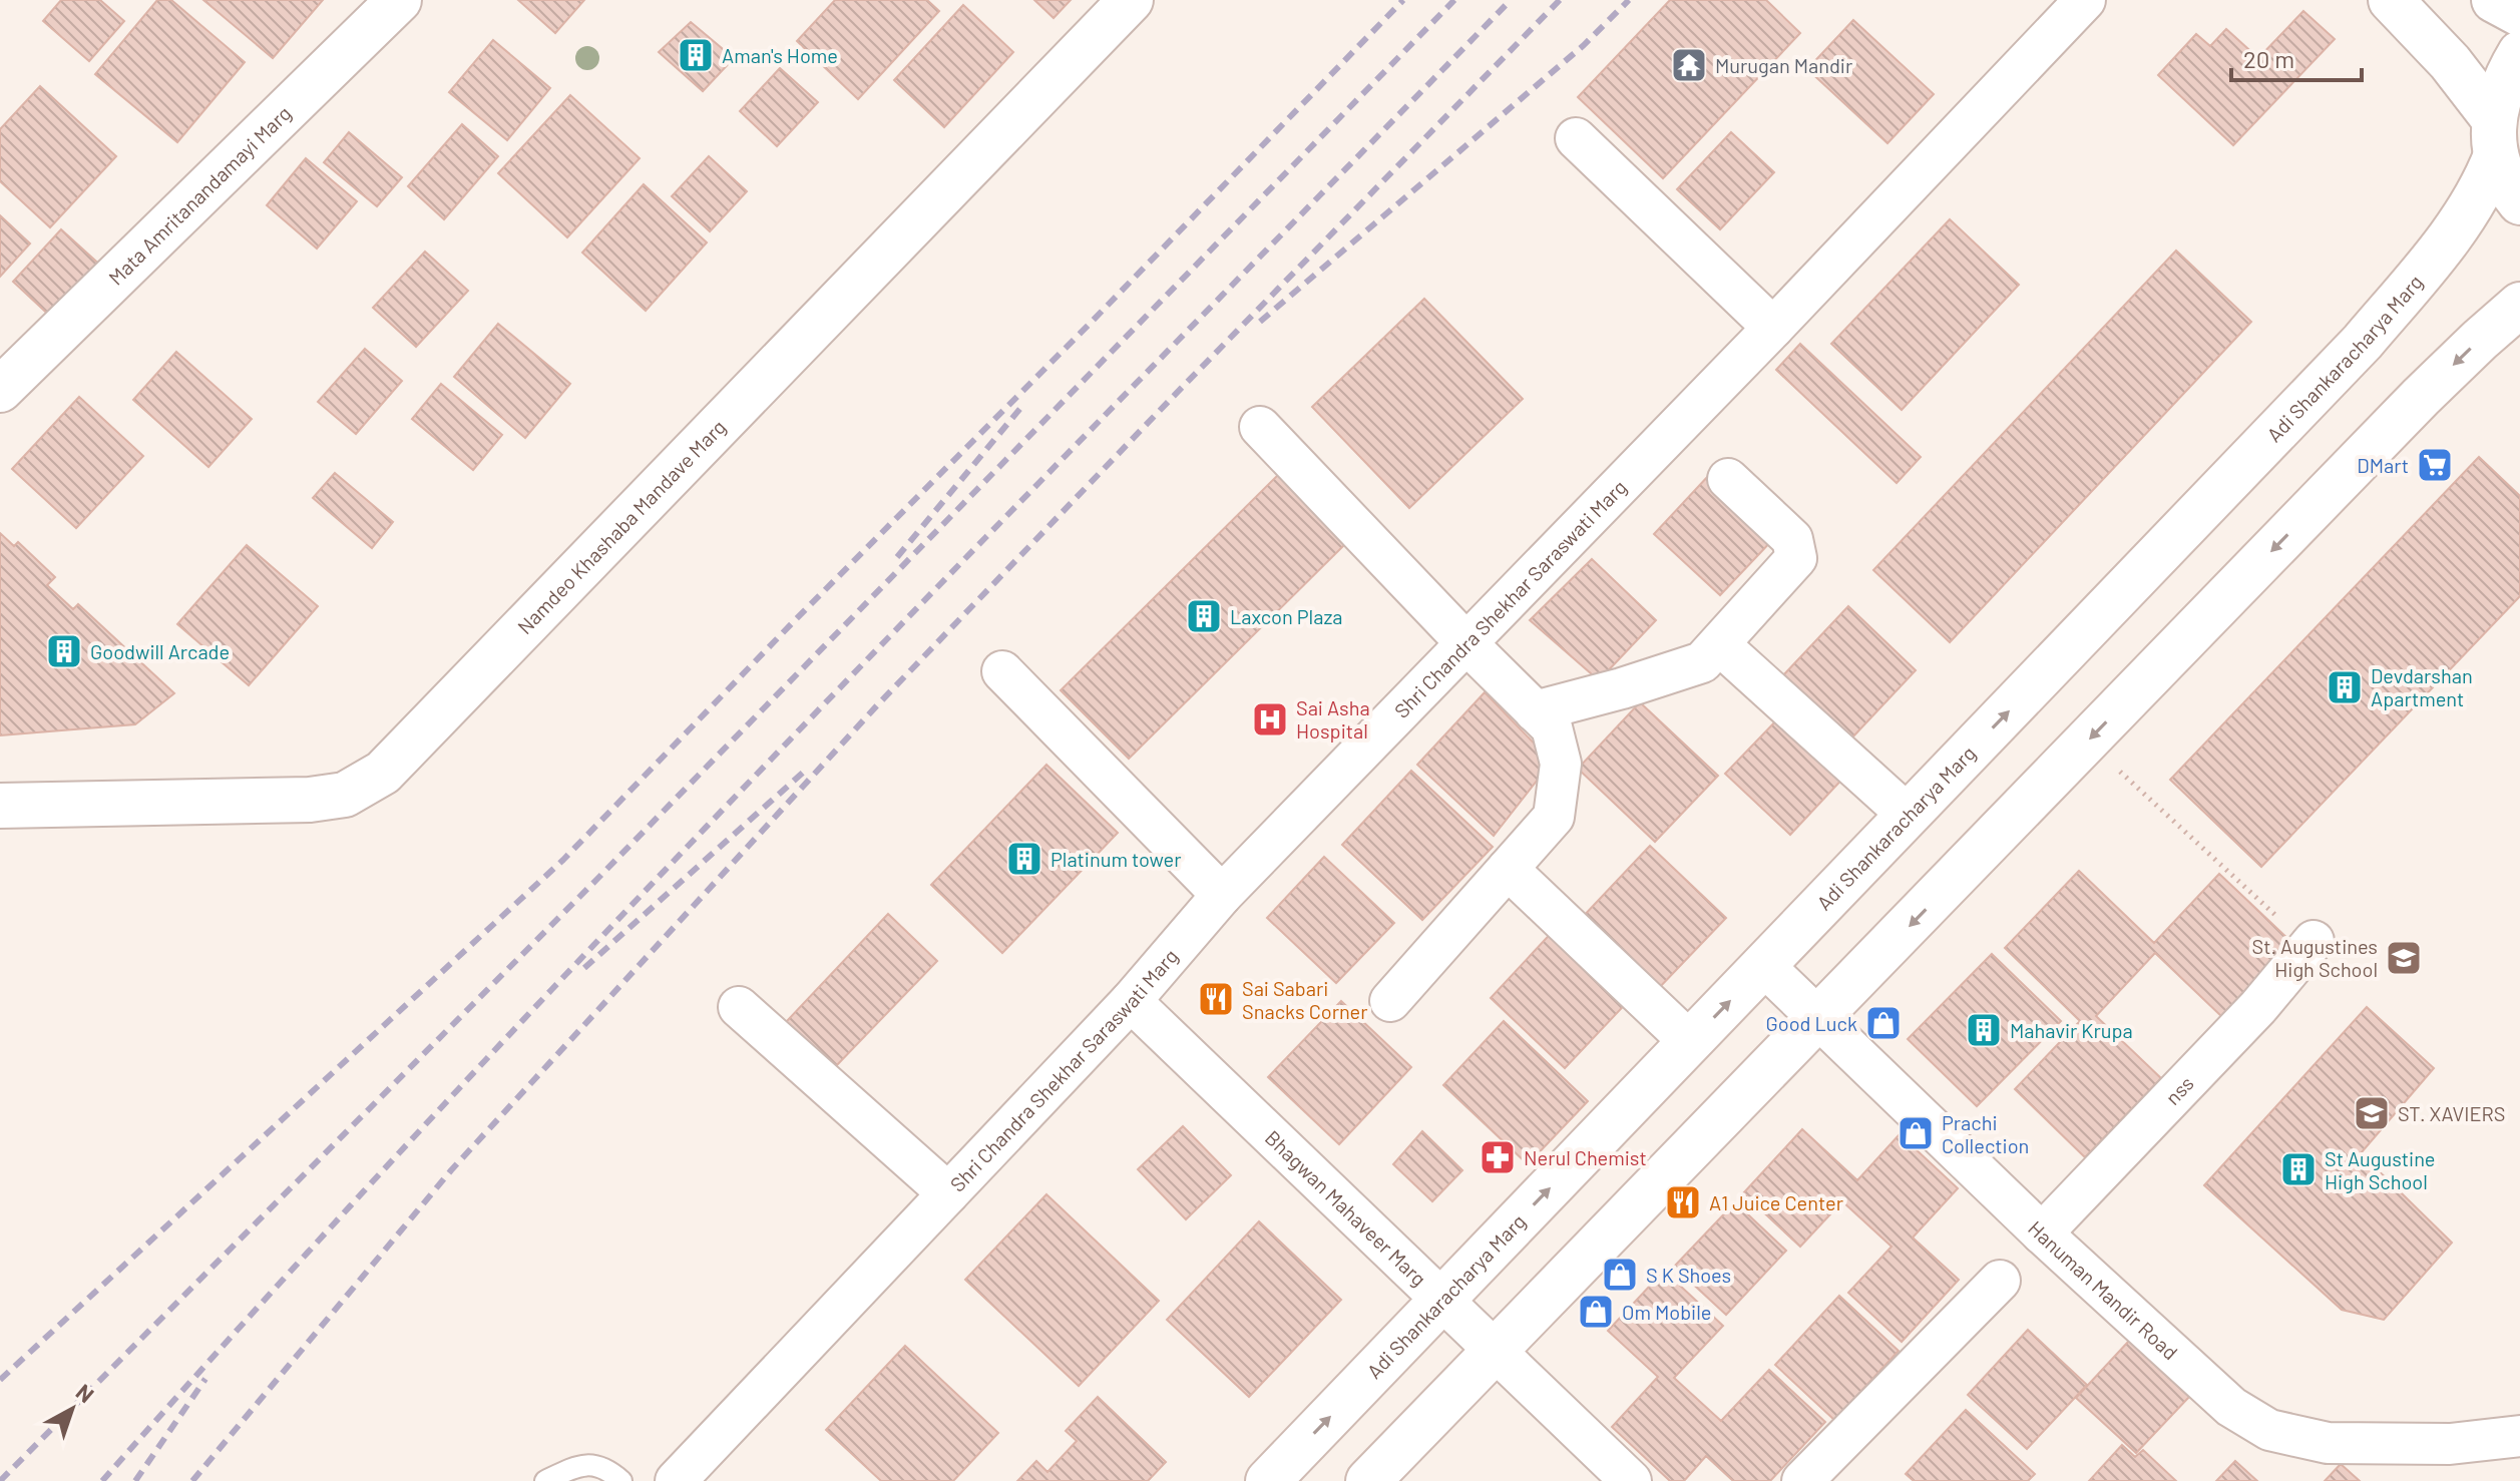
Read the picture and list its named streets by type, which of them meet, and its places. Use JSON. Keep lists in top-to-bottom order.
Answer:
{
  "streets": {
    "main road": ["Mata Amritanandamayi Marg", "Adi Shankaracharya Marg", "Namdeo Khashaba Mandave Marg"],
    "street": [
      "Shri Chandra Shekhar Saraswati Marg",
      "nss",
      "Bhagwan Mahaveer Marg",
      "Hanuman Mandir Road"
    ]
  },
  "crossings": [
    ["Adi Shankaracharya Marg", "Bhagwan Mahaveer Marg"],
    ["Adi Shankaracharya Marg", "Hanuman Mandir Road"],
    ["Shri Chandra Shekhar Saraswati Marg", "Bhagwan Mahaveer Marg"],
    ["nss", "Hanuman Mandir Road"]
  ],
  "places": {
    "building": [
      "Aman's Home",
      "Laxcon Plaza",
      "Goodwill Arcade",
      "Devdarshan Apartment",
      "Platinum tower",
      "Mahavir Krupa",
      "St Augustine High School"
    ],
    "temple": ["Murugan Mandir"],
    "supermarket": ["DMart"],
    "hospital": ["Sai Asha Hospital"],
    "school or university": ["St. Augustines High School", "ST. XAVIERS"],
    "restaurant": ["Sai Sabari Snacks Corner", "A1 Juice Center"],
    "shop": [
      "Good Luck",
      "Prachi Collection",
      "S K Shoes",
      "Om Mobile"
    ],
    "pharmacy": ["Nerul Chemist"]
  },
  "scale_bar": "20 m",
  "north": "top right"
}
